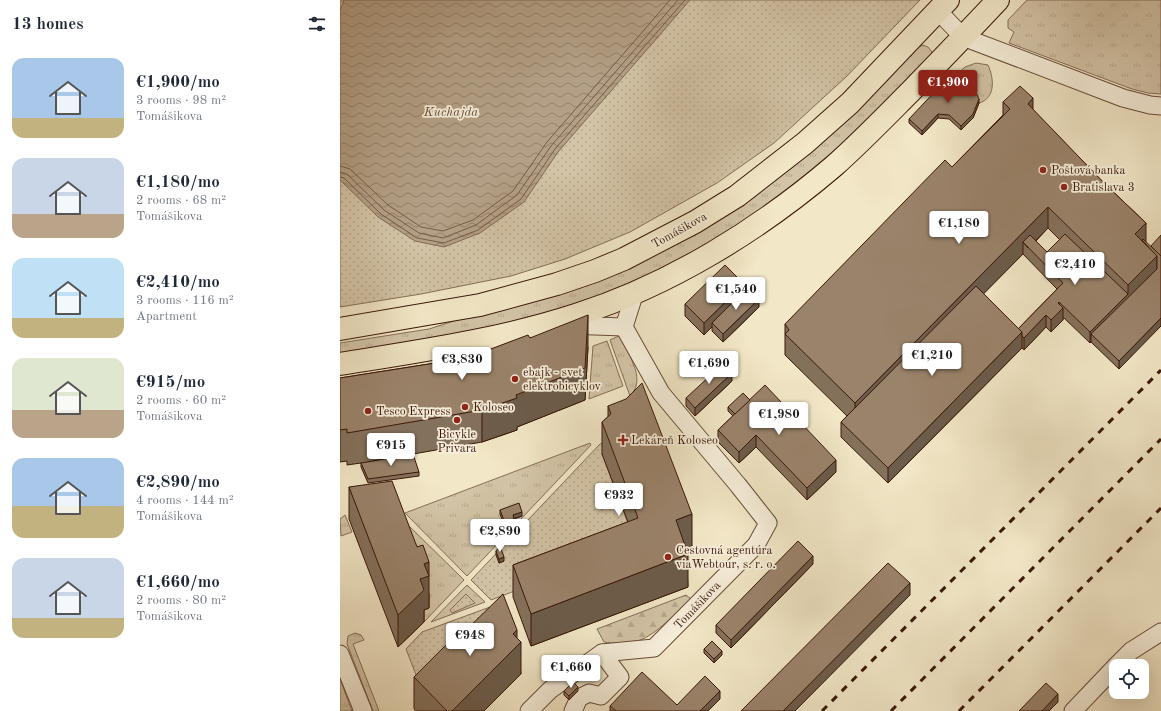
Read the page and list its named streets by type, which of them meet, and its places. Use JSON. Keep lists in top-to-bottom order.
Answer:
{
  "streets": {
    "main road": ["Tomášikova"]
  },
  "water": ["Kuchajda"],
  "places": {
    "other": [
      "Poštová banka",
      "Bratislava 3",
      "ebajk - svet elektrobicyklov",
      "Koloseo",
      "Tesco Express",
      "Bicykle Privara",
      "Cestovná agentúra viaWebtour, s. r. o."
    ],
    "health": ["Lekáreň Koloseo"]
  },
  "page": {
    "heading": "13 homes",
    "list": [
      {
        "name": "€1,900/mo",
        "note": "3 rooms · 98 m² · Tomášikova"
      },
      {
        "name": "€1,180/mo",
        "note": "2 rooms · 68 m² · Tomášikova"
      },
      {
        "name": "€2,410/mo",
        "note": "3 rooms · 116 m² · Apartment"
      },
      {
        "name": "€915/mo",
        "note": "2 rooms · 60 m² · Tomášikova"
      },
      {
        "name": "€2,890/mo",
        "note": "4 rooms · 144 m² · Tomášikova"
      },
      {
        "name": "€1,660/mo",
        "note": "2 rooms · 80 m² · Tomášikova"
      }
    ],
    "price": [
      "€1,900",
      "€1,180",
      "€2,410",
      "€1,540",
      "€1,210",
      "€3,830",
      "€1,690",
      "€1,980",
      "€915",
      "€932",
      "€2,890",
      "€948",
      "€1,660"
    ]
  }
}
